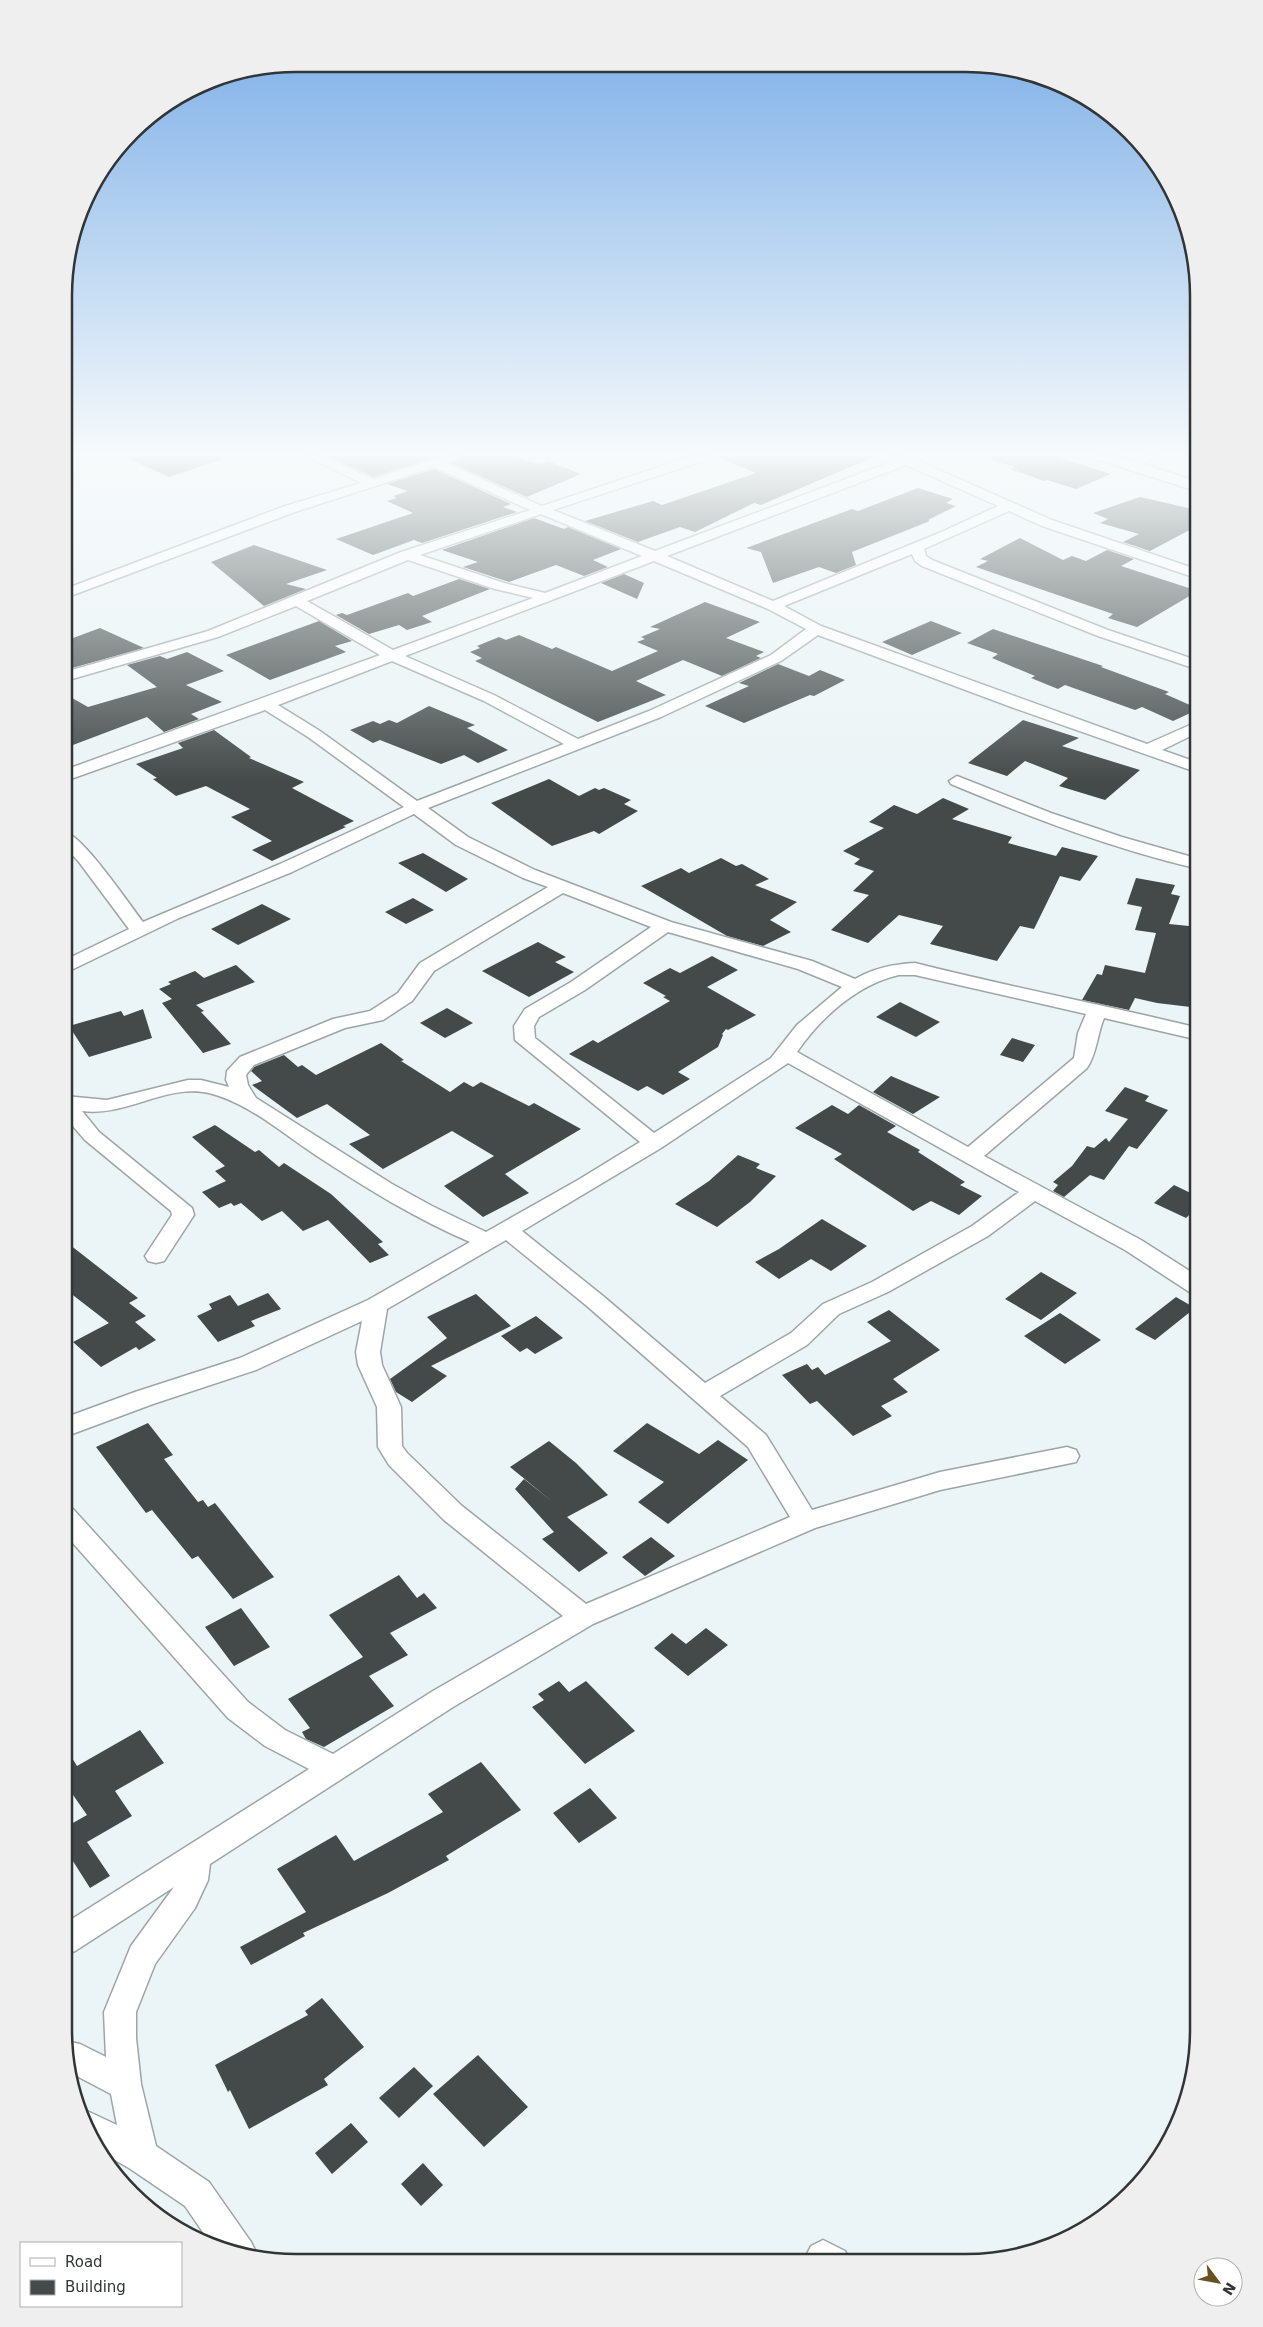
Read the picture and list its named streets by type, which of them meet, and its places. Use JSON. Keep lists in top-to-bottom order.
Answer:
{
  "legend": ["Road", "Building"],
  "north": "bottom right"
}
